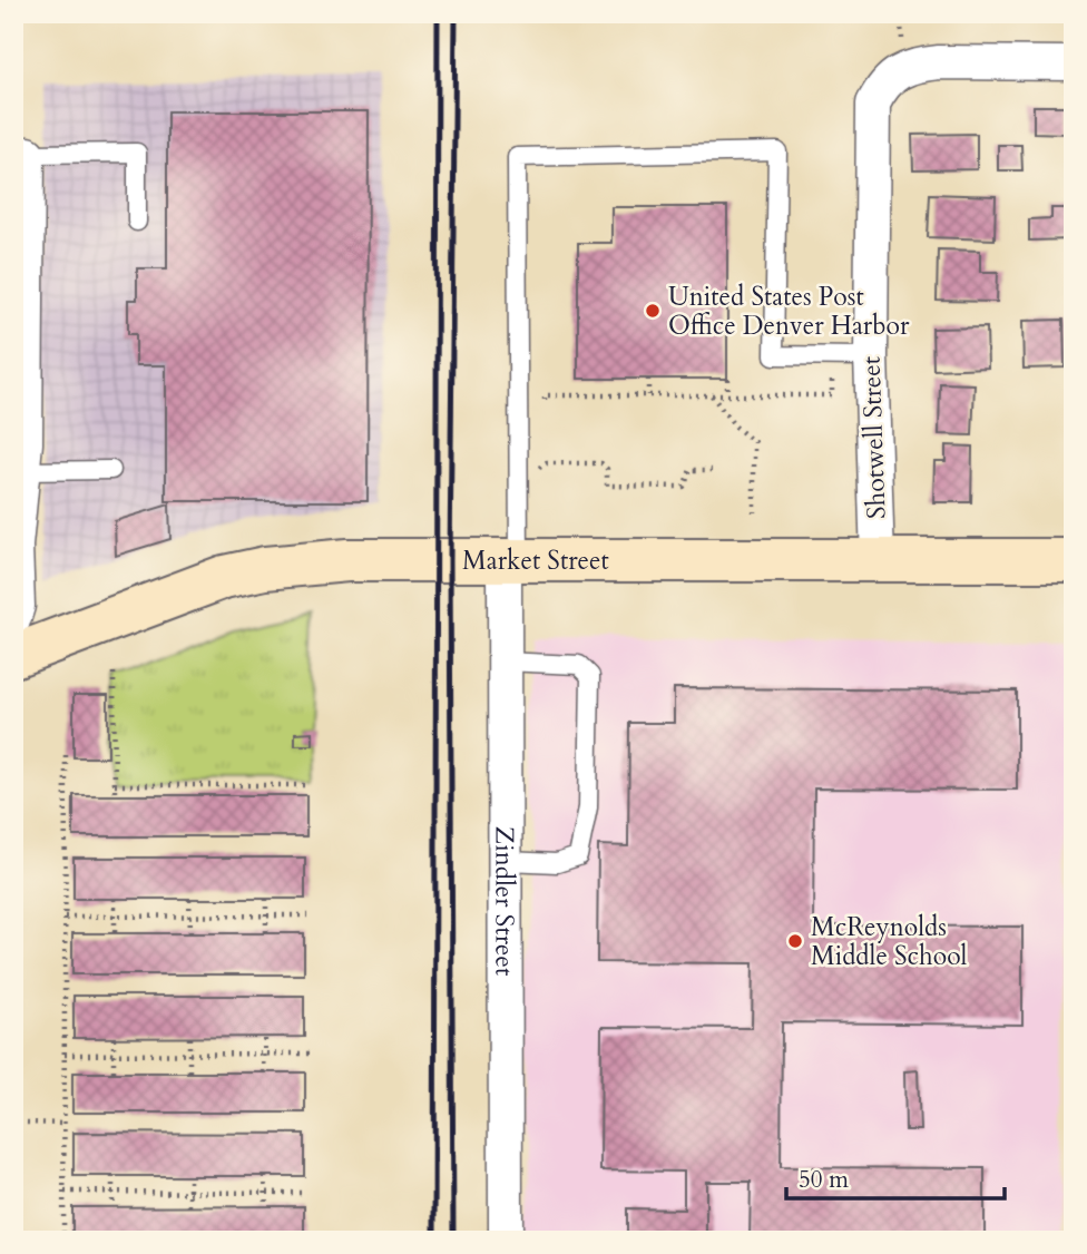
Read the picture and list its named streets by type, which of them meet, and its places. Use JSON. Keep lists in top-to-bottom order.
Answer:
{
  "streets": {
    "street": ["Shotwell Street", "Market Street", "Zindler Street"]
  },
  "crossings": [
    ["Shotwell Street", "Market Street"],
    ["Market Street", "Zindler Street"]
  ],
  "places": ["United States Post Office Denver Harbor", "McReynolds Middle School"],
  "scale_bar": "50 m"
}
